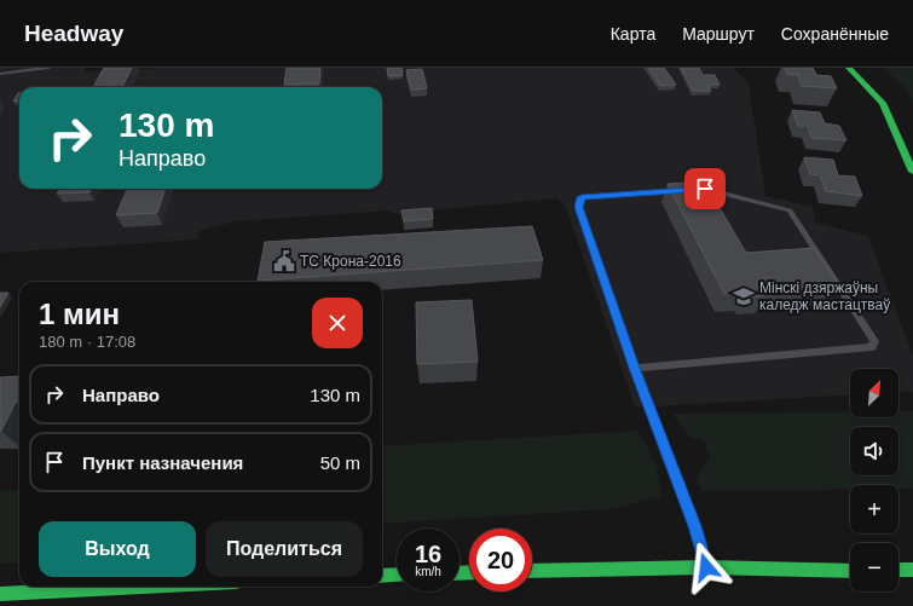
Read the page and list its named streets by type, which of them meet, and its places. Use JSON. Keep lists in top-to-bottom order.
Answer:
{
  "places": {
    "public building": ["ТС Крона-2016"],
    "school or university": ["Мінскі дзяржаўны каледж мастацтваў"]
  },
  "north": "top right",
  "page": {
    "header": "Headway",
    "nav": ["Карта", "Маршрут", "Сохранённые"],
    "turn": ["130 m", "Направо"],
    "heading": ["1 мин", "180 m · 17:08"],
    "list": [
      {
        "name": "Направо",
        "value": "130 m"
      },
      {
        "name": "Пункт назначения",
        "value": "50 m"
      }
    ],
    "map_buttons": ["+", "−"],
    "buttons": ["Выход", "Поделиться"],
    "speed": "16 km/h",
    "limit": "20"
  }
}
